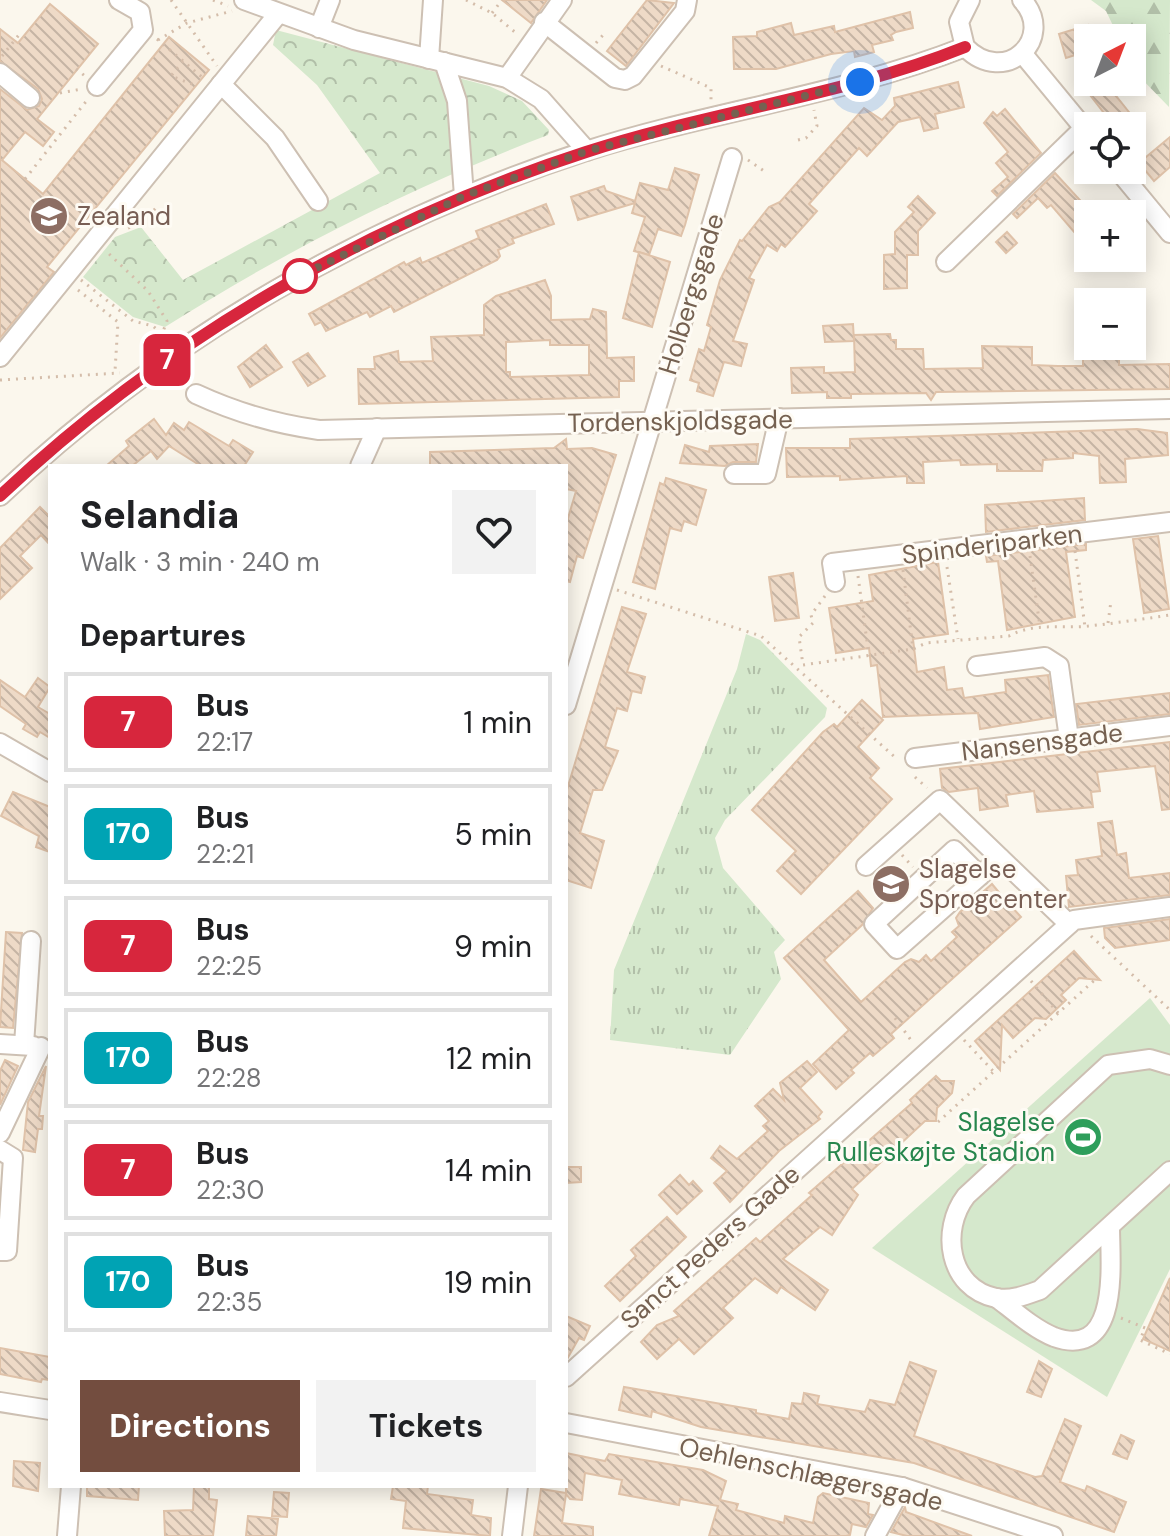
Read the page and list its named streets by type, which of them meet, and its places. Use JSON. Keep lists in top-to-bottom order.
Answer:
{
  "streets": {
    "street": [
      "Holbergsgade",
      "Tordenskjoldsgade",
      "Spinderiparken",
      "Nansensgade",
      "Sanct Peders Gade",
      "Oehlenschlægersgade"
    ]
  },
  "crossings": [
    ["Holbergsgade", "Tordenskjoldsgade"]
  ],
  "places": {
    "school or university": ["Zealand", "Slagelse Sprogcenter"],
    "sports": ["Slagelse Rulleskøjte Stadion"]
  },
  "lines": ["bus line 7"],
  "north": "top right",
  "page": {
    "on_map": "7",
    "map_buttons": ["+", "−"],
    "heading": [
      ["Selandia", "Walk · 3 min · 240 m"],
      "Departures"
    ],
    "list": [
      {
        "mark": "7",
        "name": "Bus",
        "note": "22:17",
        "value": "1 min"
      },
      {
        "mark": "170",
        "name": "Bus",
        "note": "22:21",
        "value": "5 min"
      },
      {
        "mark": "7",
        "name": "Bus",
        "note": "22:25",
        "value": "9 min"
      },
      {
        "mark": "170",
        "name": "Bus",
        "note": "22:28",
        "value": "12 min"
      },
      {
        "mark": "7",
        "name": "Bus",
        "note": "22:30",
        "value": "14 min"
      },
      {
        "mark": "170",
        "name": "Bus",
        "note": "22:35",
        "value": "19 min"
      }
    ],
    "buttons": ["Directions", "Tickets"]
  }
}
